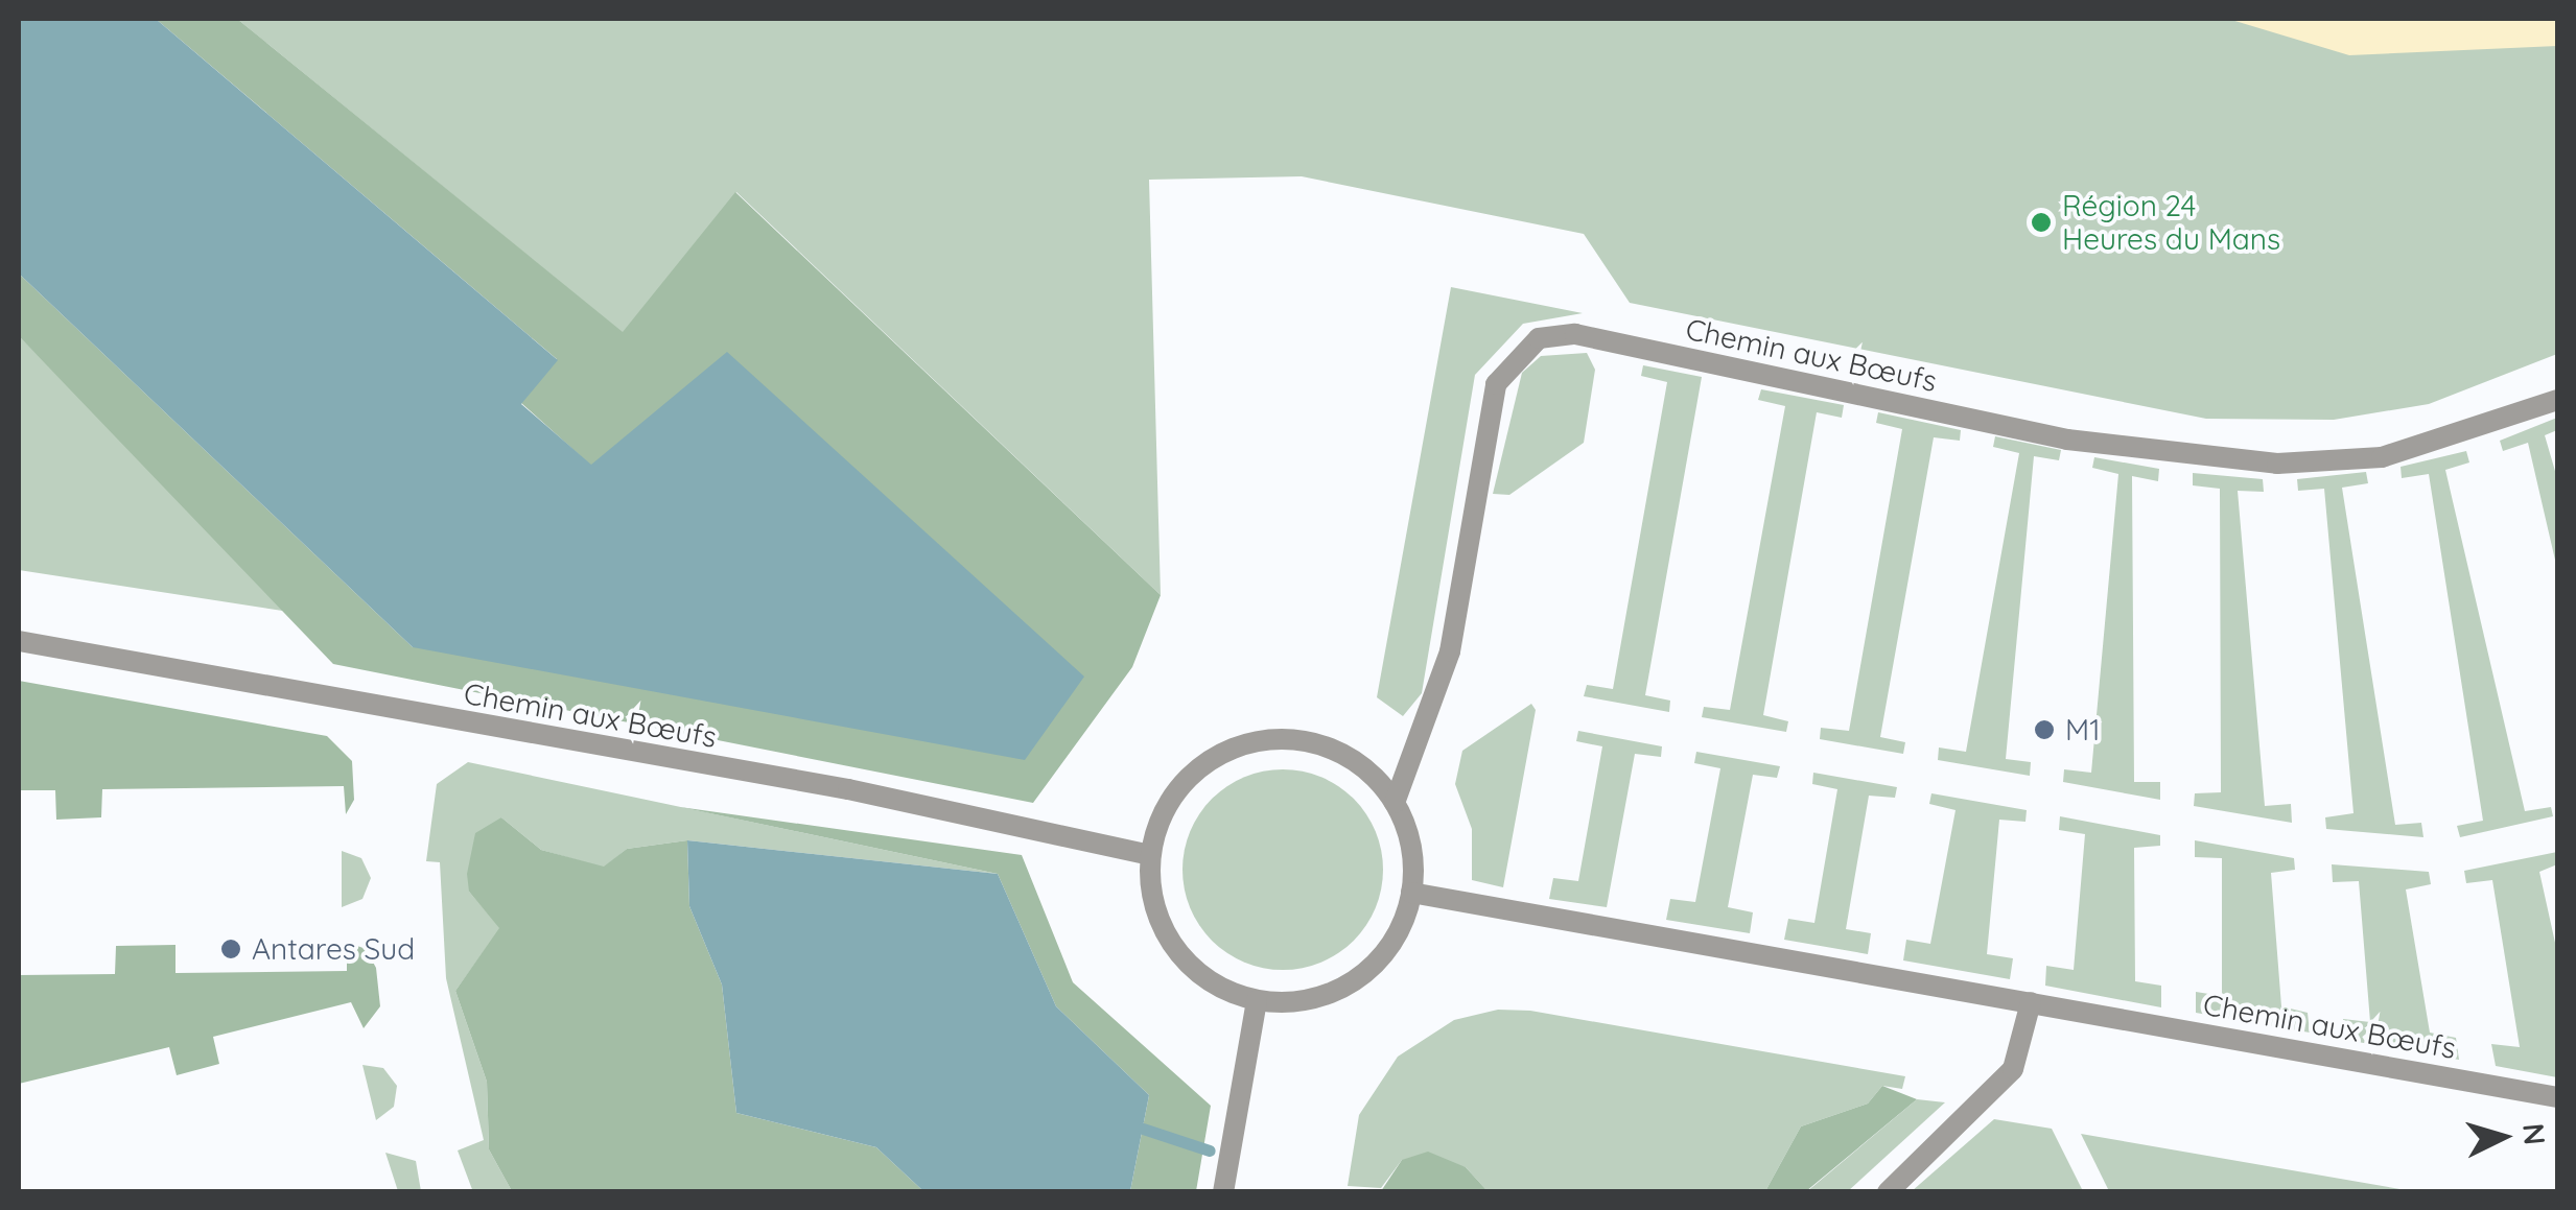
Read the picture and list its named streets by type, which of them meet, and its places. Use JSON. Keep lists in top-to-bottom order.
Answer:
{
  "streets": {
    "street": ["Chemin aux Bœufs"]
  },
  "places": ["Région 24 Heures du Mans", "M1", "Antares Sud"],
  "north": "right"
}
